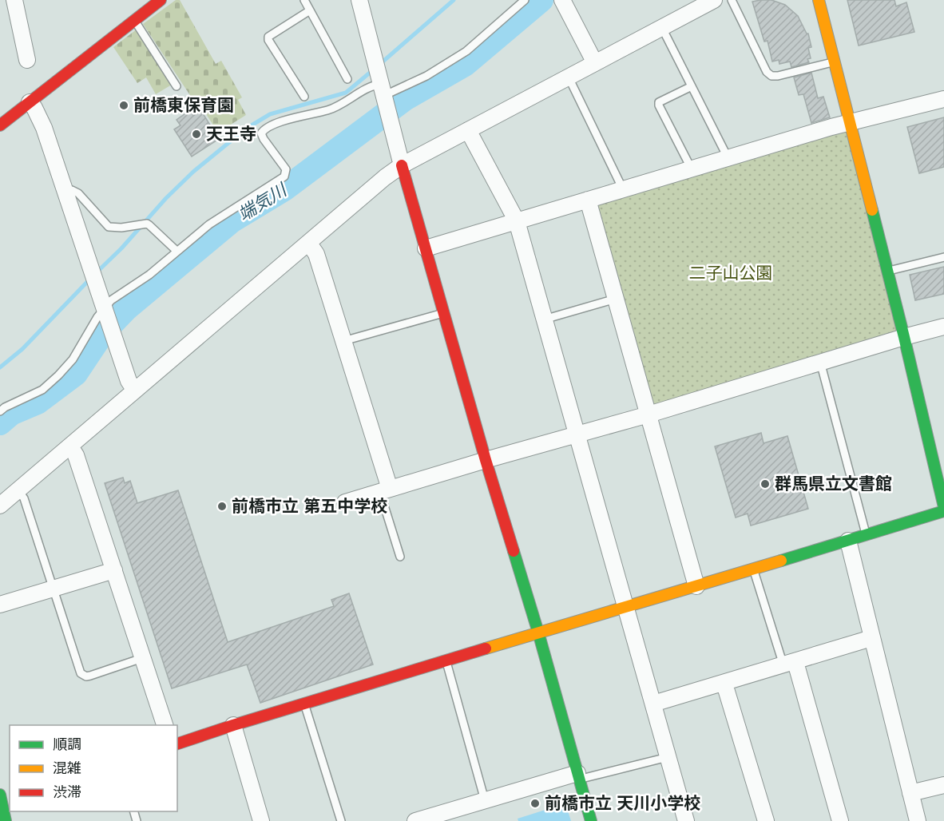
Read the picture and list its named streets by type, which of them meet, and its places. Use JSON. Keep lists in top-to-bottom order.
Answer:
{
  "water": ["端気川"],
  "parks": ["二子山公園"],
  "places": [
    "前橋東保育園",
    "天王寺",
    "群馬県立文書館",
    "前橋市立 第五中学校",
    "前橋市立 天川小学校"
  ],
  "legend": ["順調", "混雑", "渋滞"]
}
